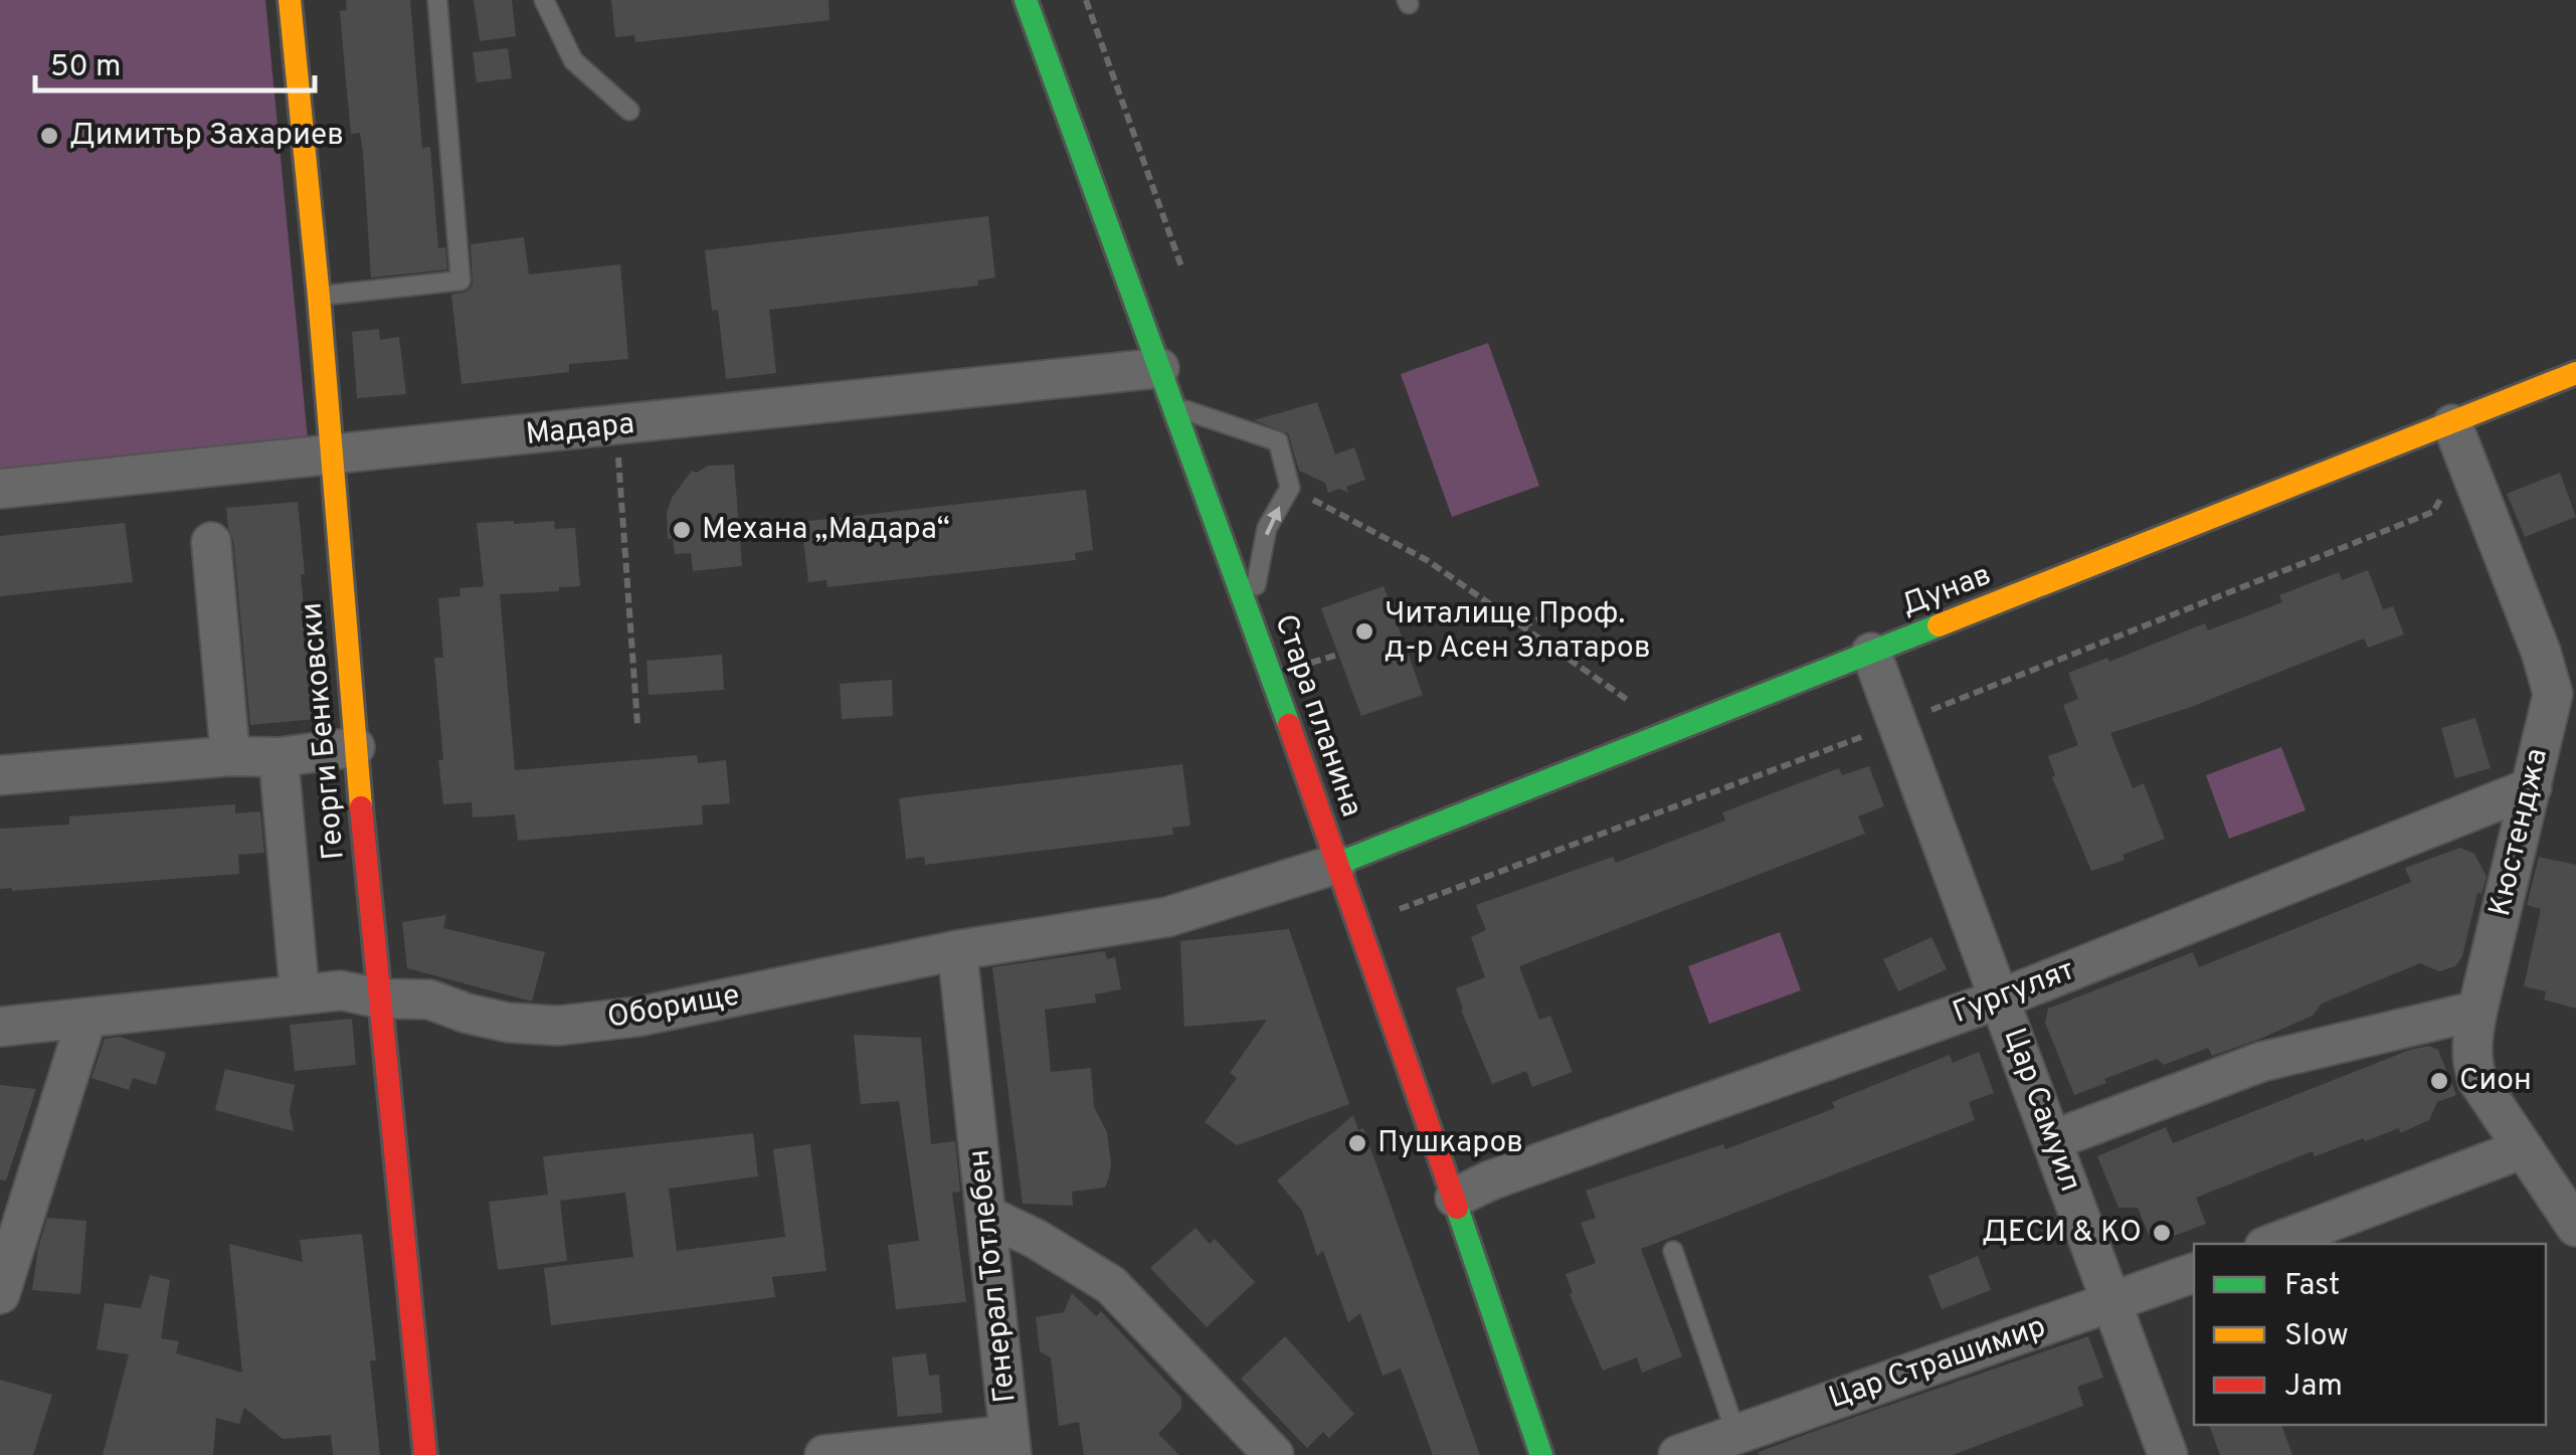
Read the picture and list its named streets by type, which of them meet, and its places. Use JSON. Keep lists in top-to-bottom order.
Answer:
{
  "streets": {
    "main road": ["Дунав", "Стара планина", "Георги Бенковски"],
    "street": [
      "Мадара",
      "Кюстенджа",
      "Гургулят",
      "Оборище",
      "Цар Самуил",
      "Генерал Тотлебен",
      "Цар Страшимир"
    ]
  },
  "crossings": [
    ["Мадара", "Стара планина"],
    ["Мадара", "Георги Бенковски"],
    ["Дунав", "Стара планина"],
    ["Дунав", "Кюстенджа"],
    ["Дунав", "Оборище"],
    ["Дунав", "Цар Самуил"],
    ["Стара планина", "Гургулят"],
    ["Стара планина", "Оборище"],
    ["Георги Бенковски", "Оборище"],
    ["Кюстенджа", "Гургулят"],
    ["Гургулят", "Цар Самуил"],
    ["Оборище", "Генерал Тотлебен"],
    ["Цар Самуил", "Цар Страшимир"]
  ],
  "places": [
    "Димитър Захариев",
    "Механа „Мадара“",
    "Читалище Проф. д-р Асен Златаров",
    "Сион",
    "Пушкаров",
    "ДЕСИ & КО"
  ],
  "legend": ["Fast", "Slow", "Jam"],
  "scale_bar": "50 m"
}
